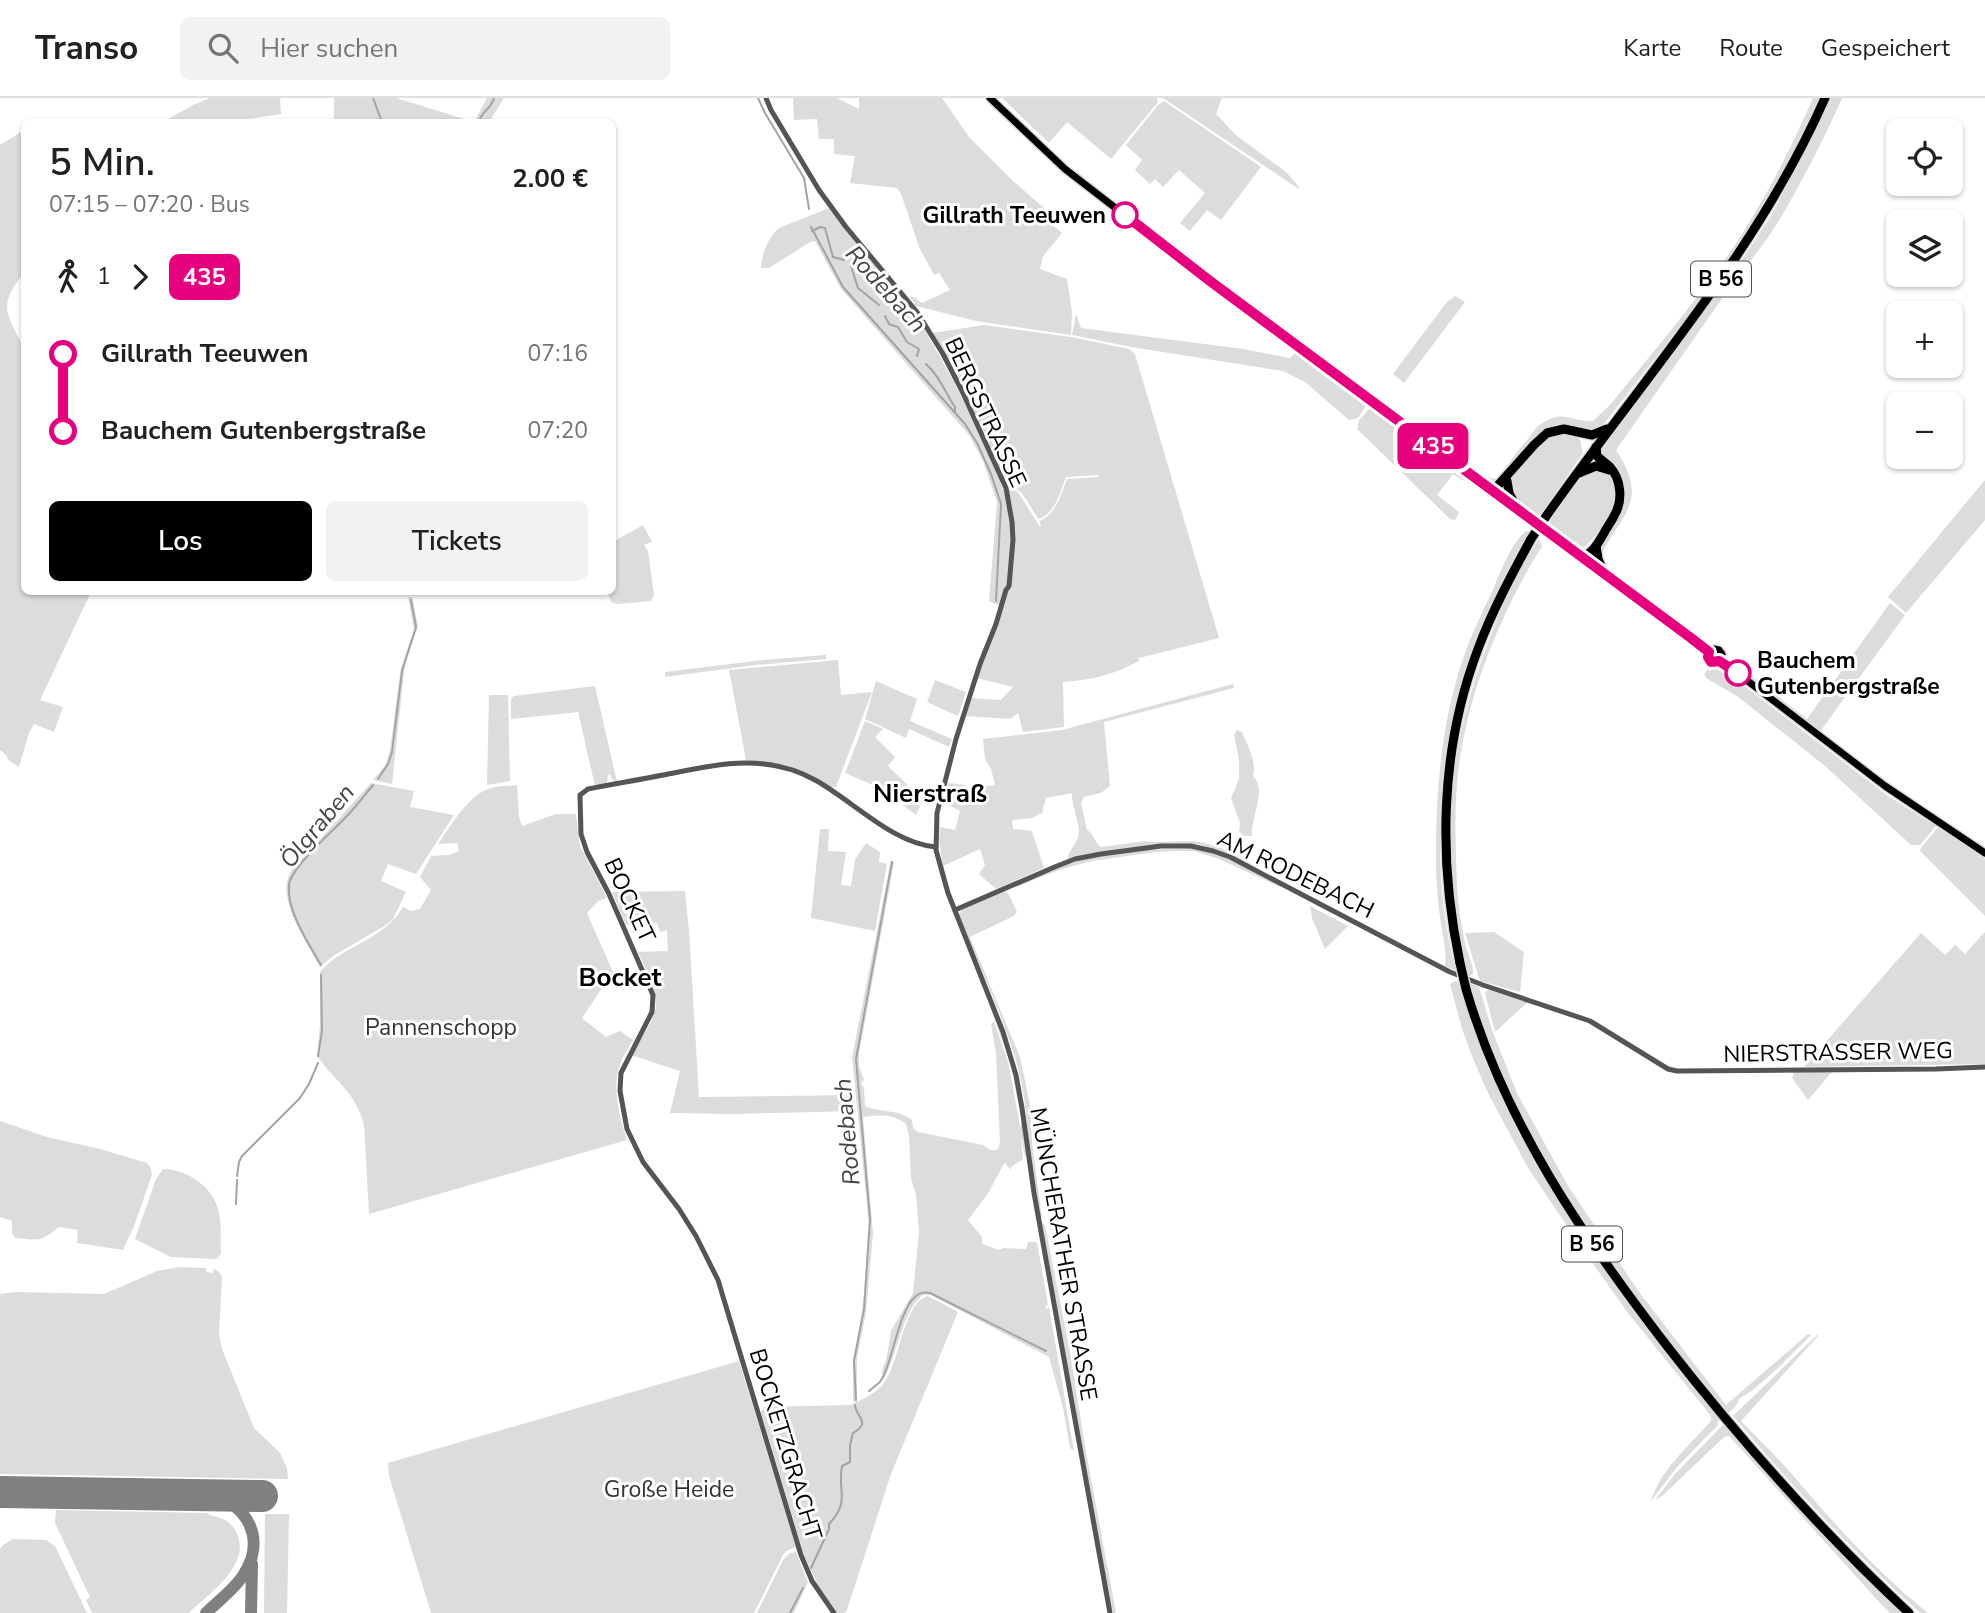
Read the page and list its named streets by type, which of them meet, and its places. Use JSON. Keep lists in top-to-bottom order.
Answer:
{
  "streets": {
    "highway": ["B 56"],
    "street": [
      "BERGSTRASSE",
      "AM RODEBACH",
      "BOCKET",
      "NIERSTRASSER WEG",
      "MÜNCHERATHER STRASSE",
      "BOCKETZGRACHT"
    ]
  },
  "crossings": [
    ["BERGSTRASSE", "BOCKET"],
    ["AM RODEBACH", "NIERSTRASSER WEG"],
    ["AM RODEBACH", "MÜNCHERATHER STRASSE"],
    ["BOCKET", "BOCKETZGRACHT"]
  ],
  "districts": ["Nierstraß", "Bocket"],
  "water": ["Rodebach", "Ölgraben"],
  "parks": ["Pannenschopp", "Große Heide"],
  "places": ["Gillrath Teeuwen", "Bauchem Gutenbergstraße"],
  "lines": ["bus line 435"],
  "page": {
    "header": "Transo",
    "search": "Hier suchen",
    "nav": ["Karte", "Route", "Gespeichert"],
    "on_map": "435",
    "map_buttons": ["+", "−"],
    "heading": ["5 Min.", "07:15 – 07:20 · Bus", "2.00 €"],
    "legs": ["1", "435"],
    "list": [
      {
        "name": "Gillrath Teeuwen",
        "value": "07:16"
      },
      {
        "name": "Bauchem Gutenbergstraße",
        "value": "07:20"
      }
    ],
    "buttons": ["Los", "Tickets"]
  }
}
